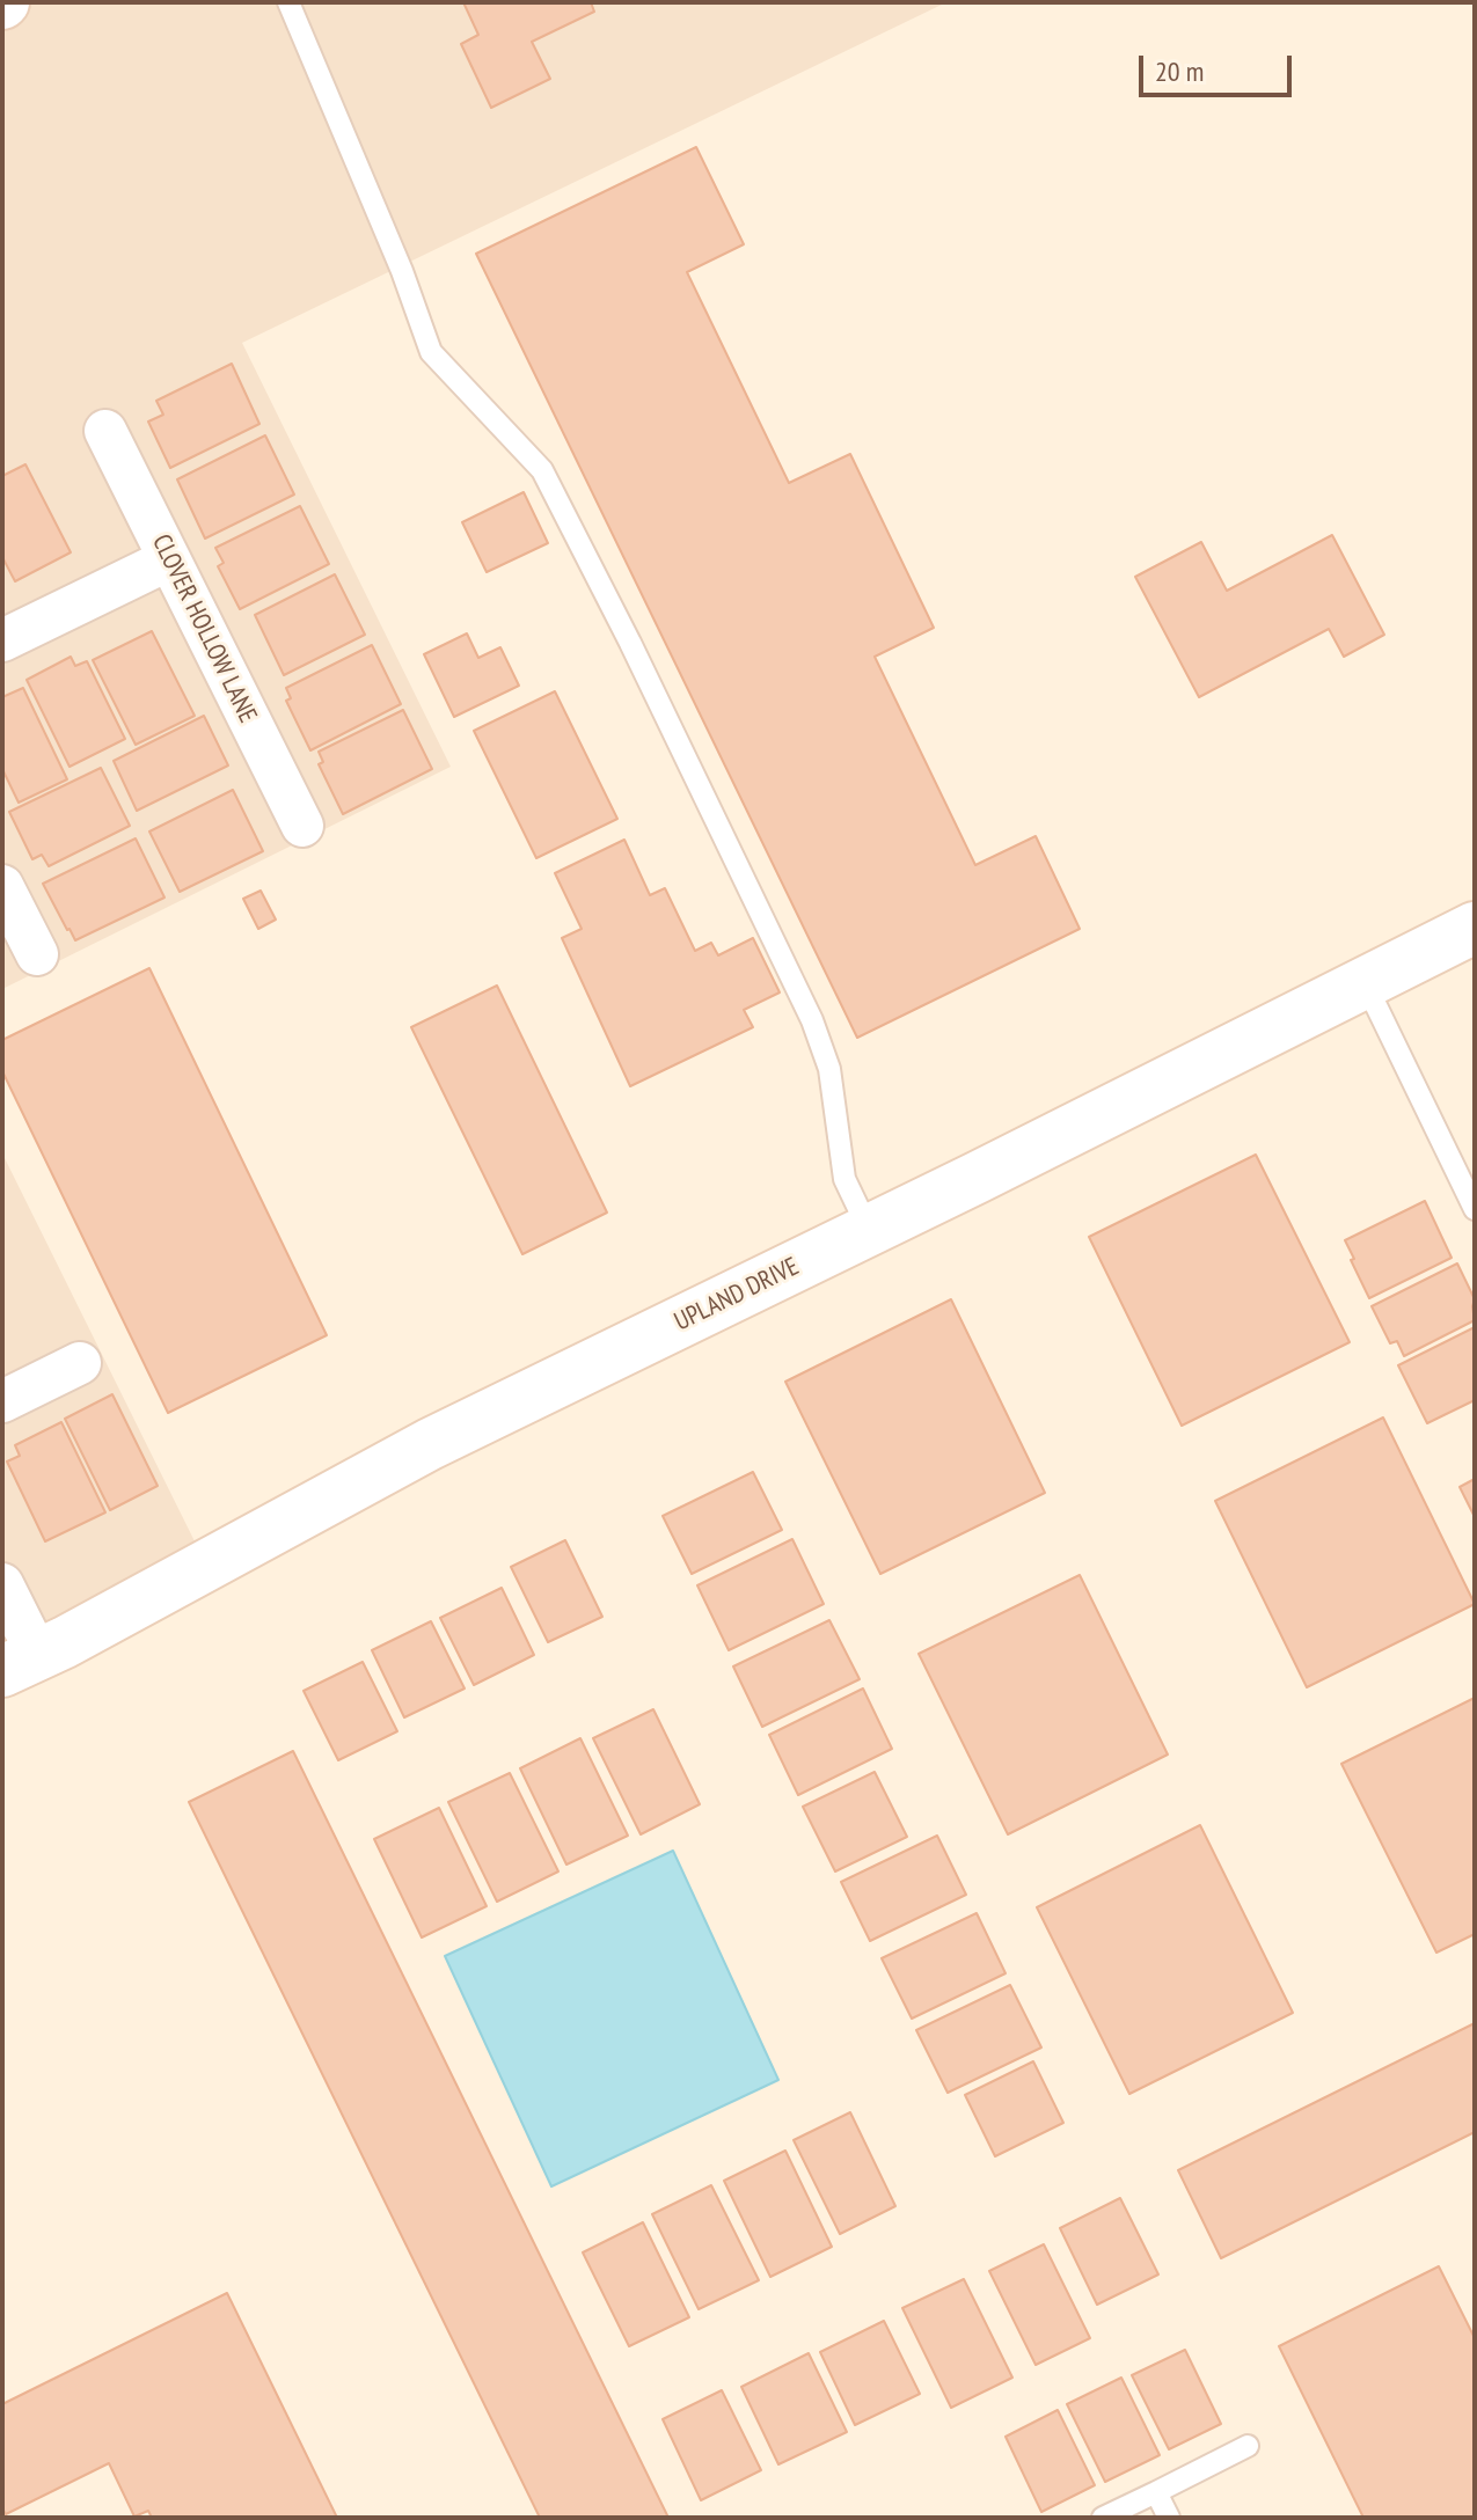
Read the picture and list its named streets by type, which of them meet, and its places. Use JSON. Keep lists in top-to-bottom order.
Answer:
{
  "streets": {
    "street": ["CLOVER HOLLOW LANE", "UPLAND DRIVE"]
  },
  "scale_bar": "20 m"
}
